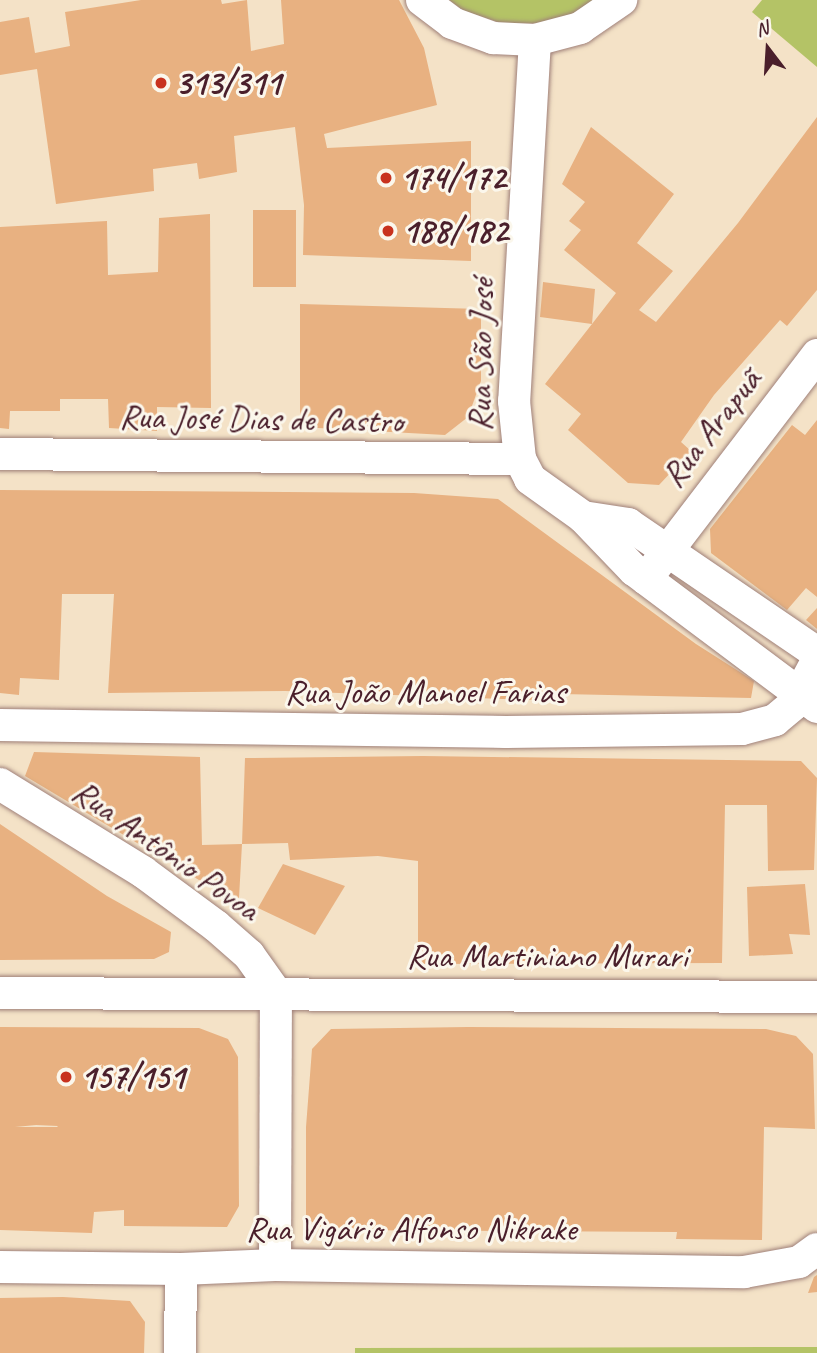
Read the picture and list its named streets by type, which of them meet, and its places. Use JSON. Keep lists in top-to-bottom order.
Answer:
{
  "streets": {
    "street": [
      "Rua São José",
      "Rua José Dias de Castro",
      "Rua Arapuã",
      "Rua João Manoel Farias",
      "Rua Antônio Povoa",
      "Rua Martiniano Murari",
      "Rua Vigário Alfonso Nikrake"
    ]
  },
  "crossings": [
    ["Rua São José", "Rua José Dias de Castro"],
    ["Rua São José", "Rua Arapuã"],
    ["Rua São José", "Rua João Manoel Farias"],
    ["Rua Antônio Povoa", "Rua Martiniano Murari"]
  ],
  "places": [
    "313/311",
    "174/172",
    "188/182",
    "157/151"
  ],
  "north": "top"
}
